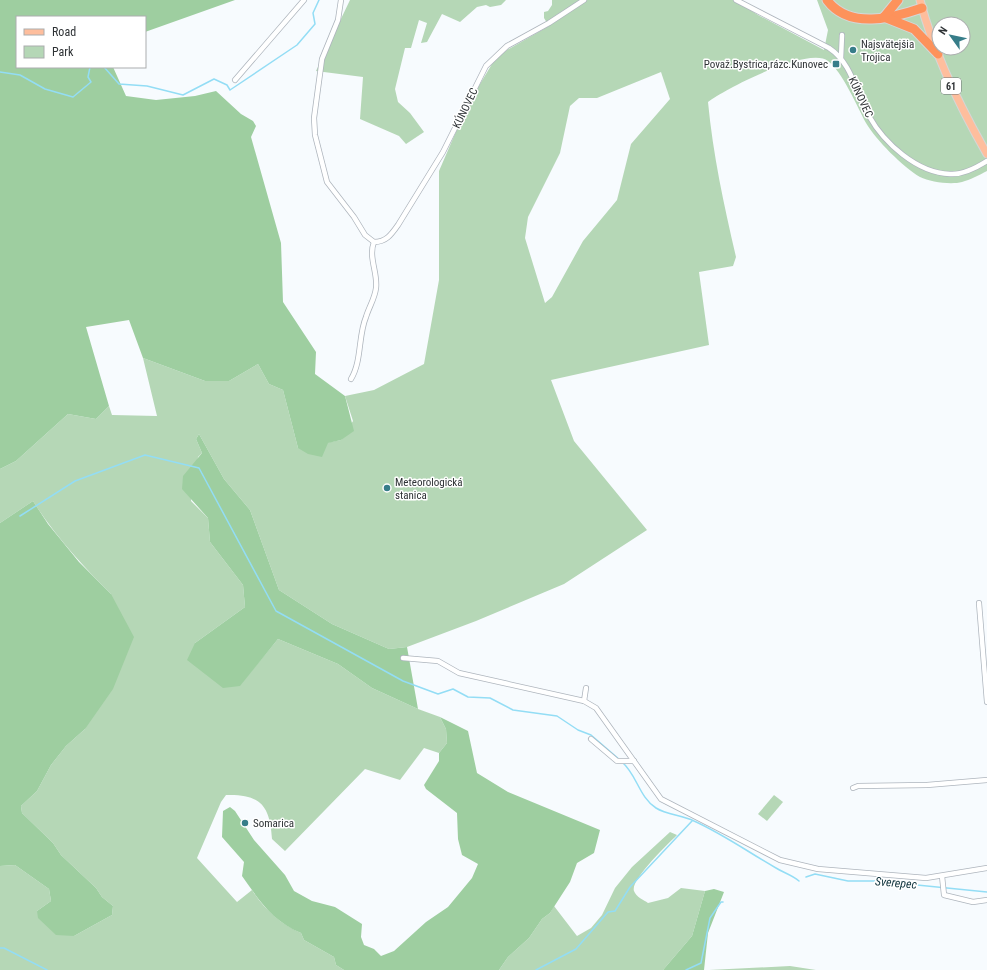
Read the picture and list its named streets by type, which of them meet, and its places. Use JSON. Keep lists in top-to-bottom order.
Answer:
{
  "streets": {
    "main road": ["61"],
    "street": ["KÚNOVEC"]
  },
  "water": ["Sverepec"],
  "places": {
    "other": ["Najsvätejšia Trojica", "Meteorologická stanica", "Somarica"],
    "transit": ["Považ.Bystrica,rázc.Kunovec"]
  },
  "legend": ["Road", "Park"],
  "north": "top left"
}
